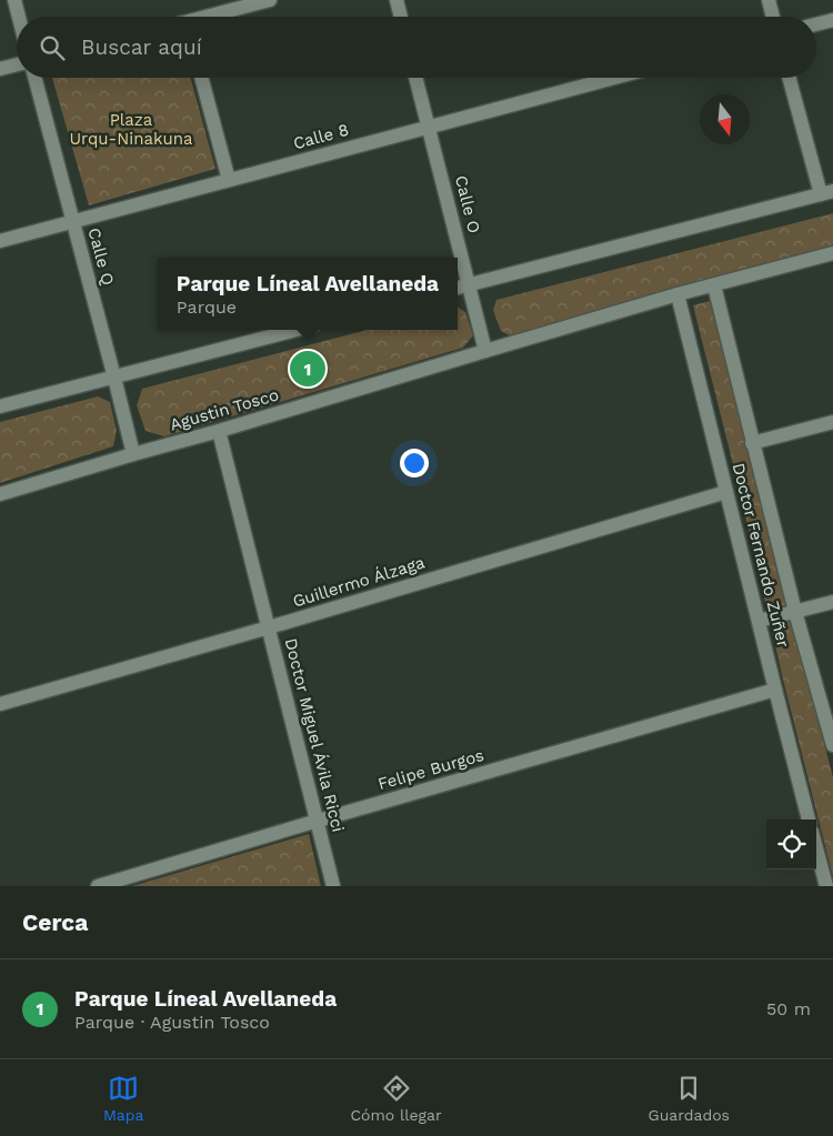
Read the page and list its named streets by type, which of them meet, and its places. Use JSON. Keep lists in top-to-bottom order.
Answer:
{
  "streets": {
    "street": [
      "Calle 8",
      "Calle O",
      "Calle Q",
      "Agustin Tosco",
      "Doctor Fernando Zuñer",
      "Guillermo Álzaga",
      "Doctor Miguel Ávila Ricci",
      "Felipe Burgos"
    ]
  },
  "crossings": [
    ["Calle 8", "Calle O"],
    ["Calle 8", "Calle Q"],
    ["Calle O", "Agustin Tosco"],
    ["Calle Q", "Agustin Tosco"],
    ["Agustin Tosco", "Doctor Fernando Zuñer"],
    ["Agustin Tosco", "Doctor Miguel Ávila Ricci"],
    ["Doctor Fernando Zuñer", "Guillermo Álzaga"],
    ["Doctor Fernando Zuñer", "Felipe Burgos"],
    ["Guillermo Álzaga", "Doctor Miguel Ávila Ricci"],
    ["Doctor Miguel Ávila Ricci", "Felipe Burgos"]
  ],
  "parks": ["Plaza Urqu-Ninakuna"],
  "north": "bottom",
  "page": {
    "search": "Buscar aquí",
    "popup": ["Parque Líneal Avellaneda", "Parque"],
    "pins": "1",
    "heading": "Cerca",
    "list": [
      {
        "mark": "1",
        "name": "Parque Líneal Avellaneda",
        "note": "Parque · Agustin Tosco",
        "value": "50 m"
      }
    ],
    "nav": ["Mapa", "Cómo llegar", "Guardados"]
  }
}
